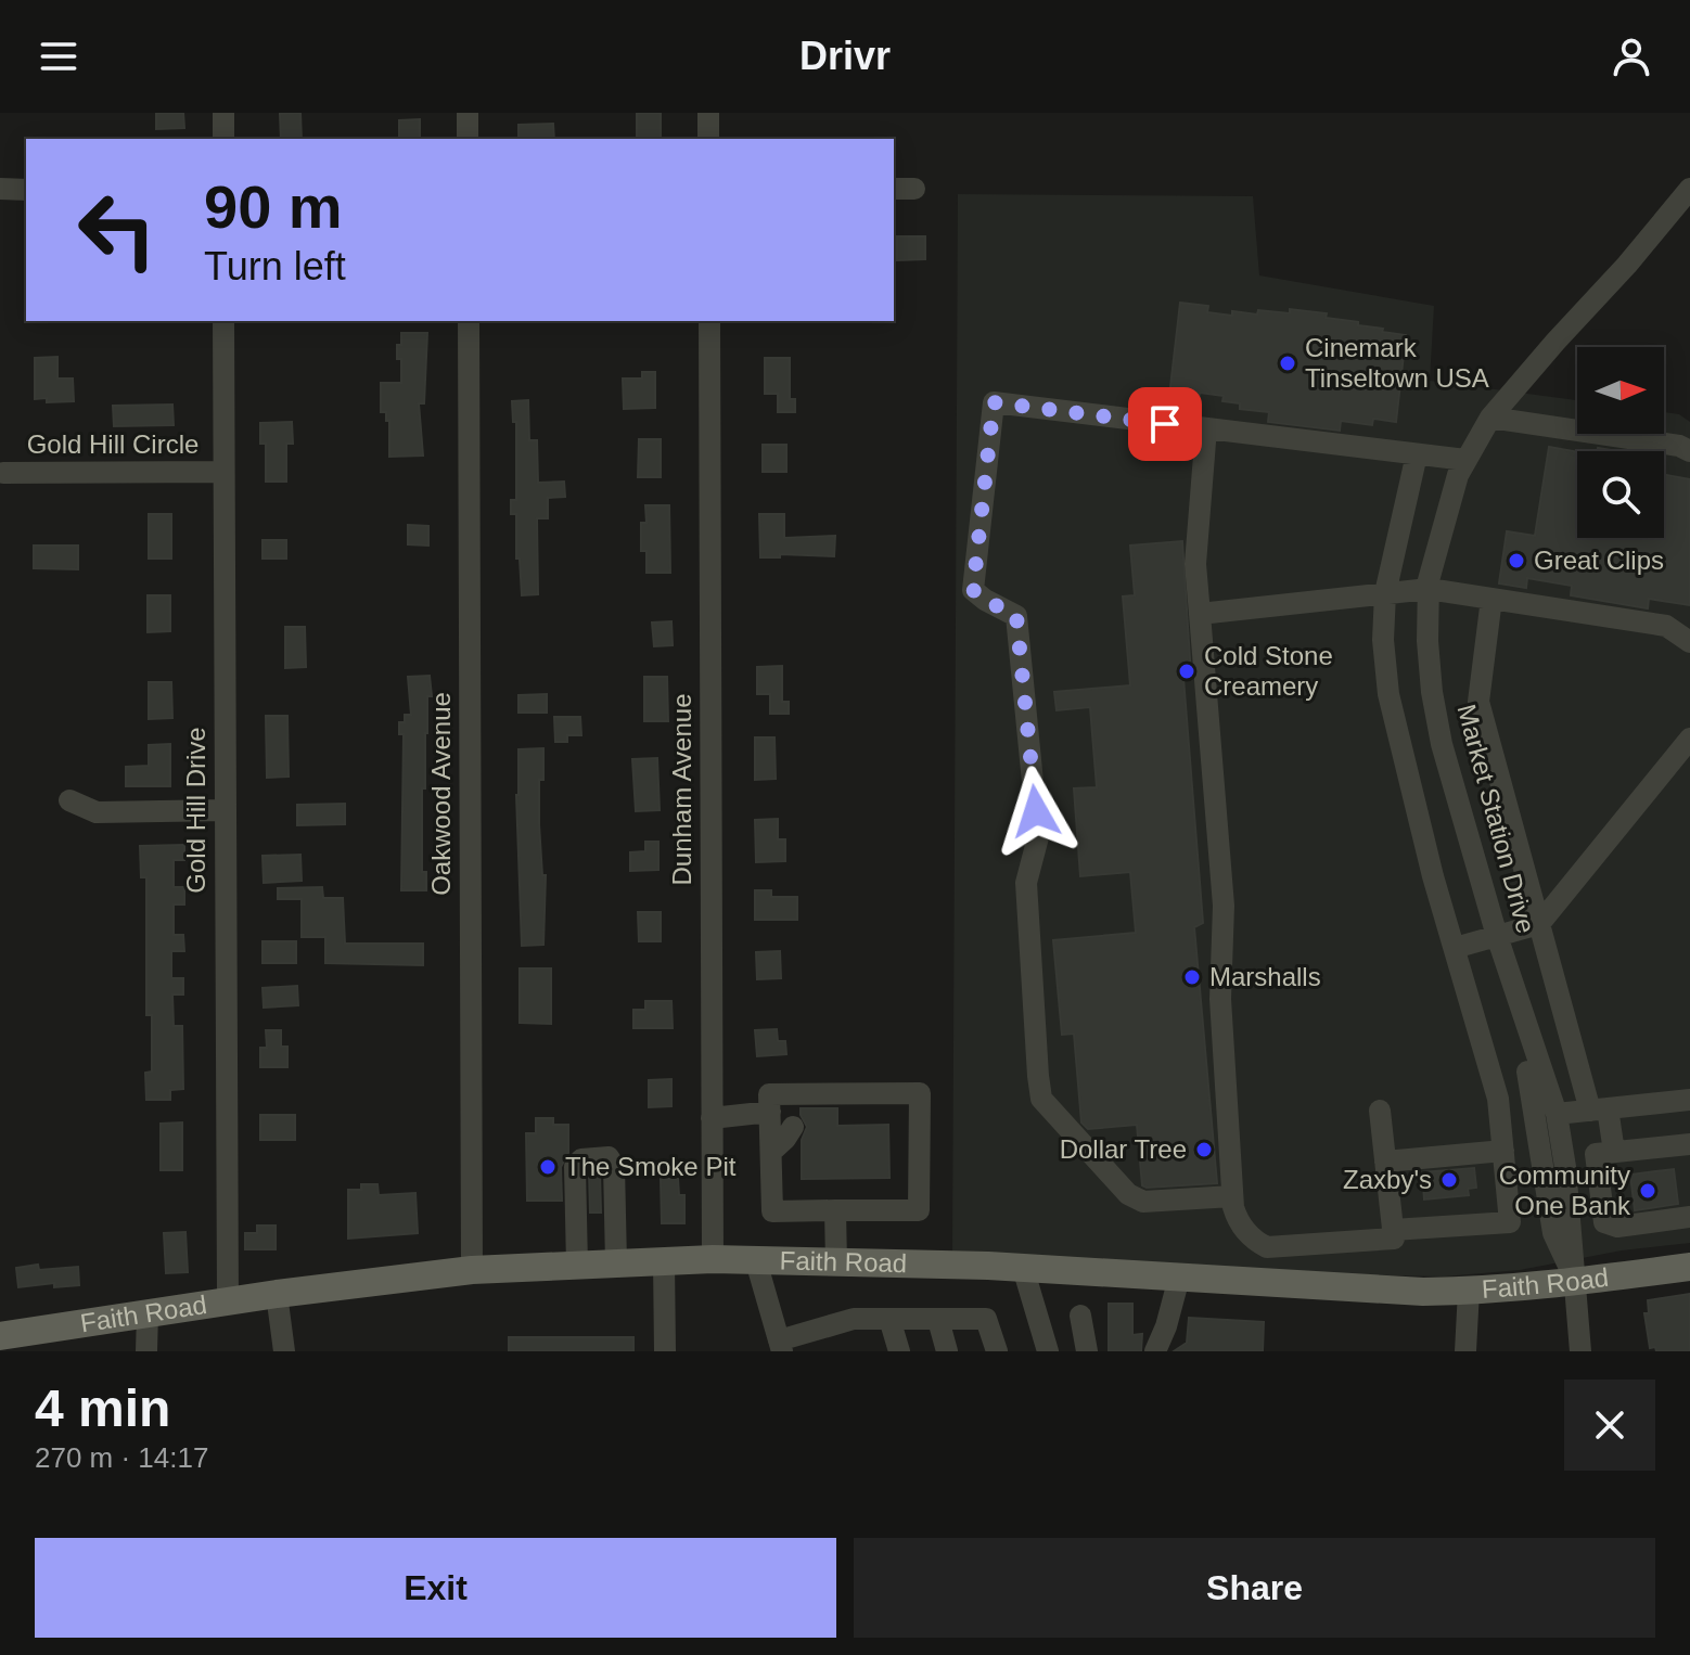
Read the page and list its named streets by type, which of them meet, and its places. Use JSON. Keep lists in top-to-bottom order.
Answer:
{
  "streets": {
    "main road": ["Faith Road"],
    "street": [
      "Gold Hill Circle",
      "Dunham Avenue",
      "Oakwood Avenue",
      "Gold Hill Drive",
      "Market Station Drive"
    ]
  },
  "crossings": [
    ["Gold Hill Circle", "Gold Hill Drive"],
    ["Dunham Avenue", "Faith Road"],
    ["Oakwood Avenue", "Faith Road"],
    ["Gold Hill Drive", "Faith Road"],
    ["Market Station Drive", "Faith Road"]
  ],
  "places": [
    "Cinemark Tinseltown USA",
    "Great Clips",
    "Cold Stone Creamery",
    "Marshalls",
    "Dollar Tree",
    "The Smoke Pit",
    "Zaxby's",
    "Community One Bank"
  ],
  "north": "right",
  "page": {
    "header": "Drivr",
    "turn": ["90 m", "Turn left"],
    "heading": ["4 min", "270 m · 14:17"],
    "buttons": ["Exit", "Share"]
  }
}
